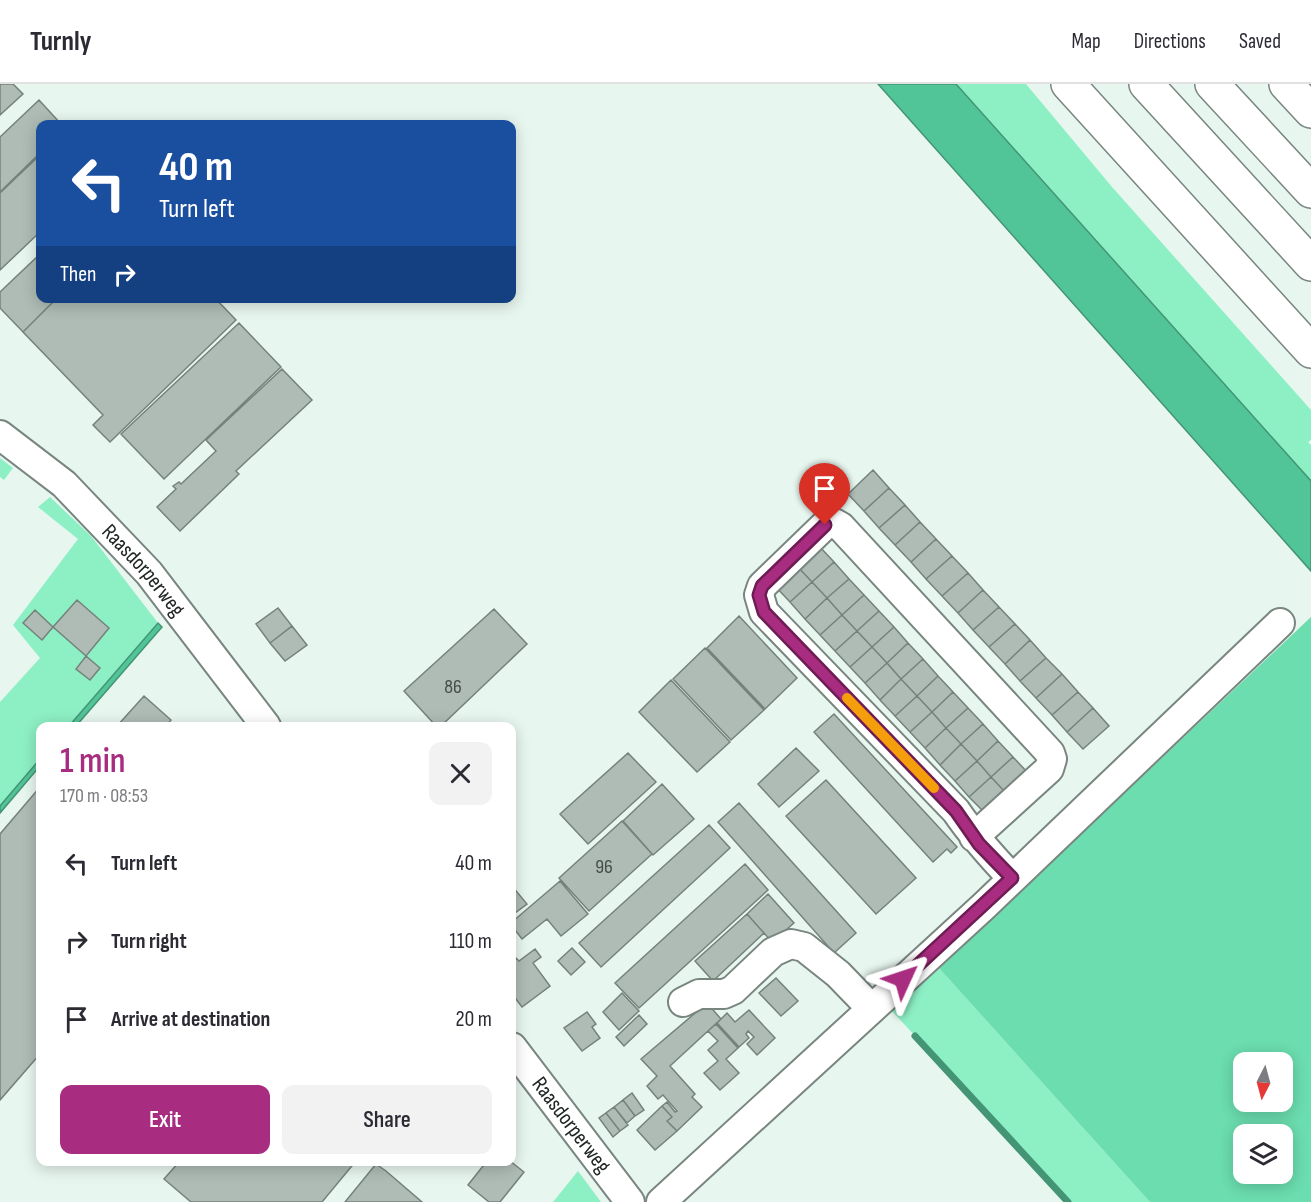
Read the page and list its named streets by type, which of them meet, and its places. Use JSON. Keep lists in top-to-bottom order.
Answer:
{
  "streets": {
    "street": ["Raasdorperweg"]
  },
  "house_numbers": ["86", "96"],
  "north": "bottom",
  "page": {
    "header": "Turnly",
    "nav": ["Map", "Directions", "Saved"],
    "turn": ["40 m", "Turn left"],
    "then": "Then",
    "heading": ["1 min", "170 m · 08:53"],
    "list": [
      {
        "name": "Turn left",
        "value": "40 m"
      },
      {
        "name": "Turn right",
        "value": "110 m"
      },
      {
        "name": "Arrive at destination",
        "value": "20 m"
      }
    ],
    "buttons": ["Exit", "Share"]
  }
}
